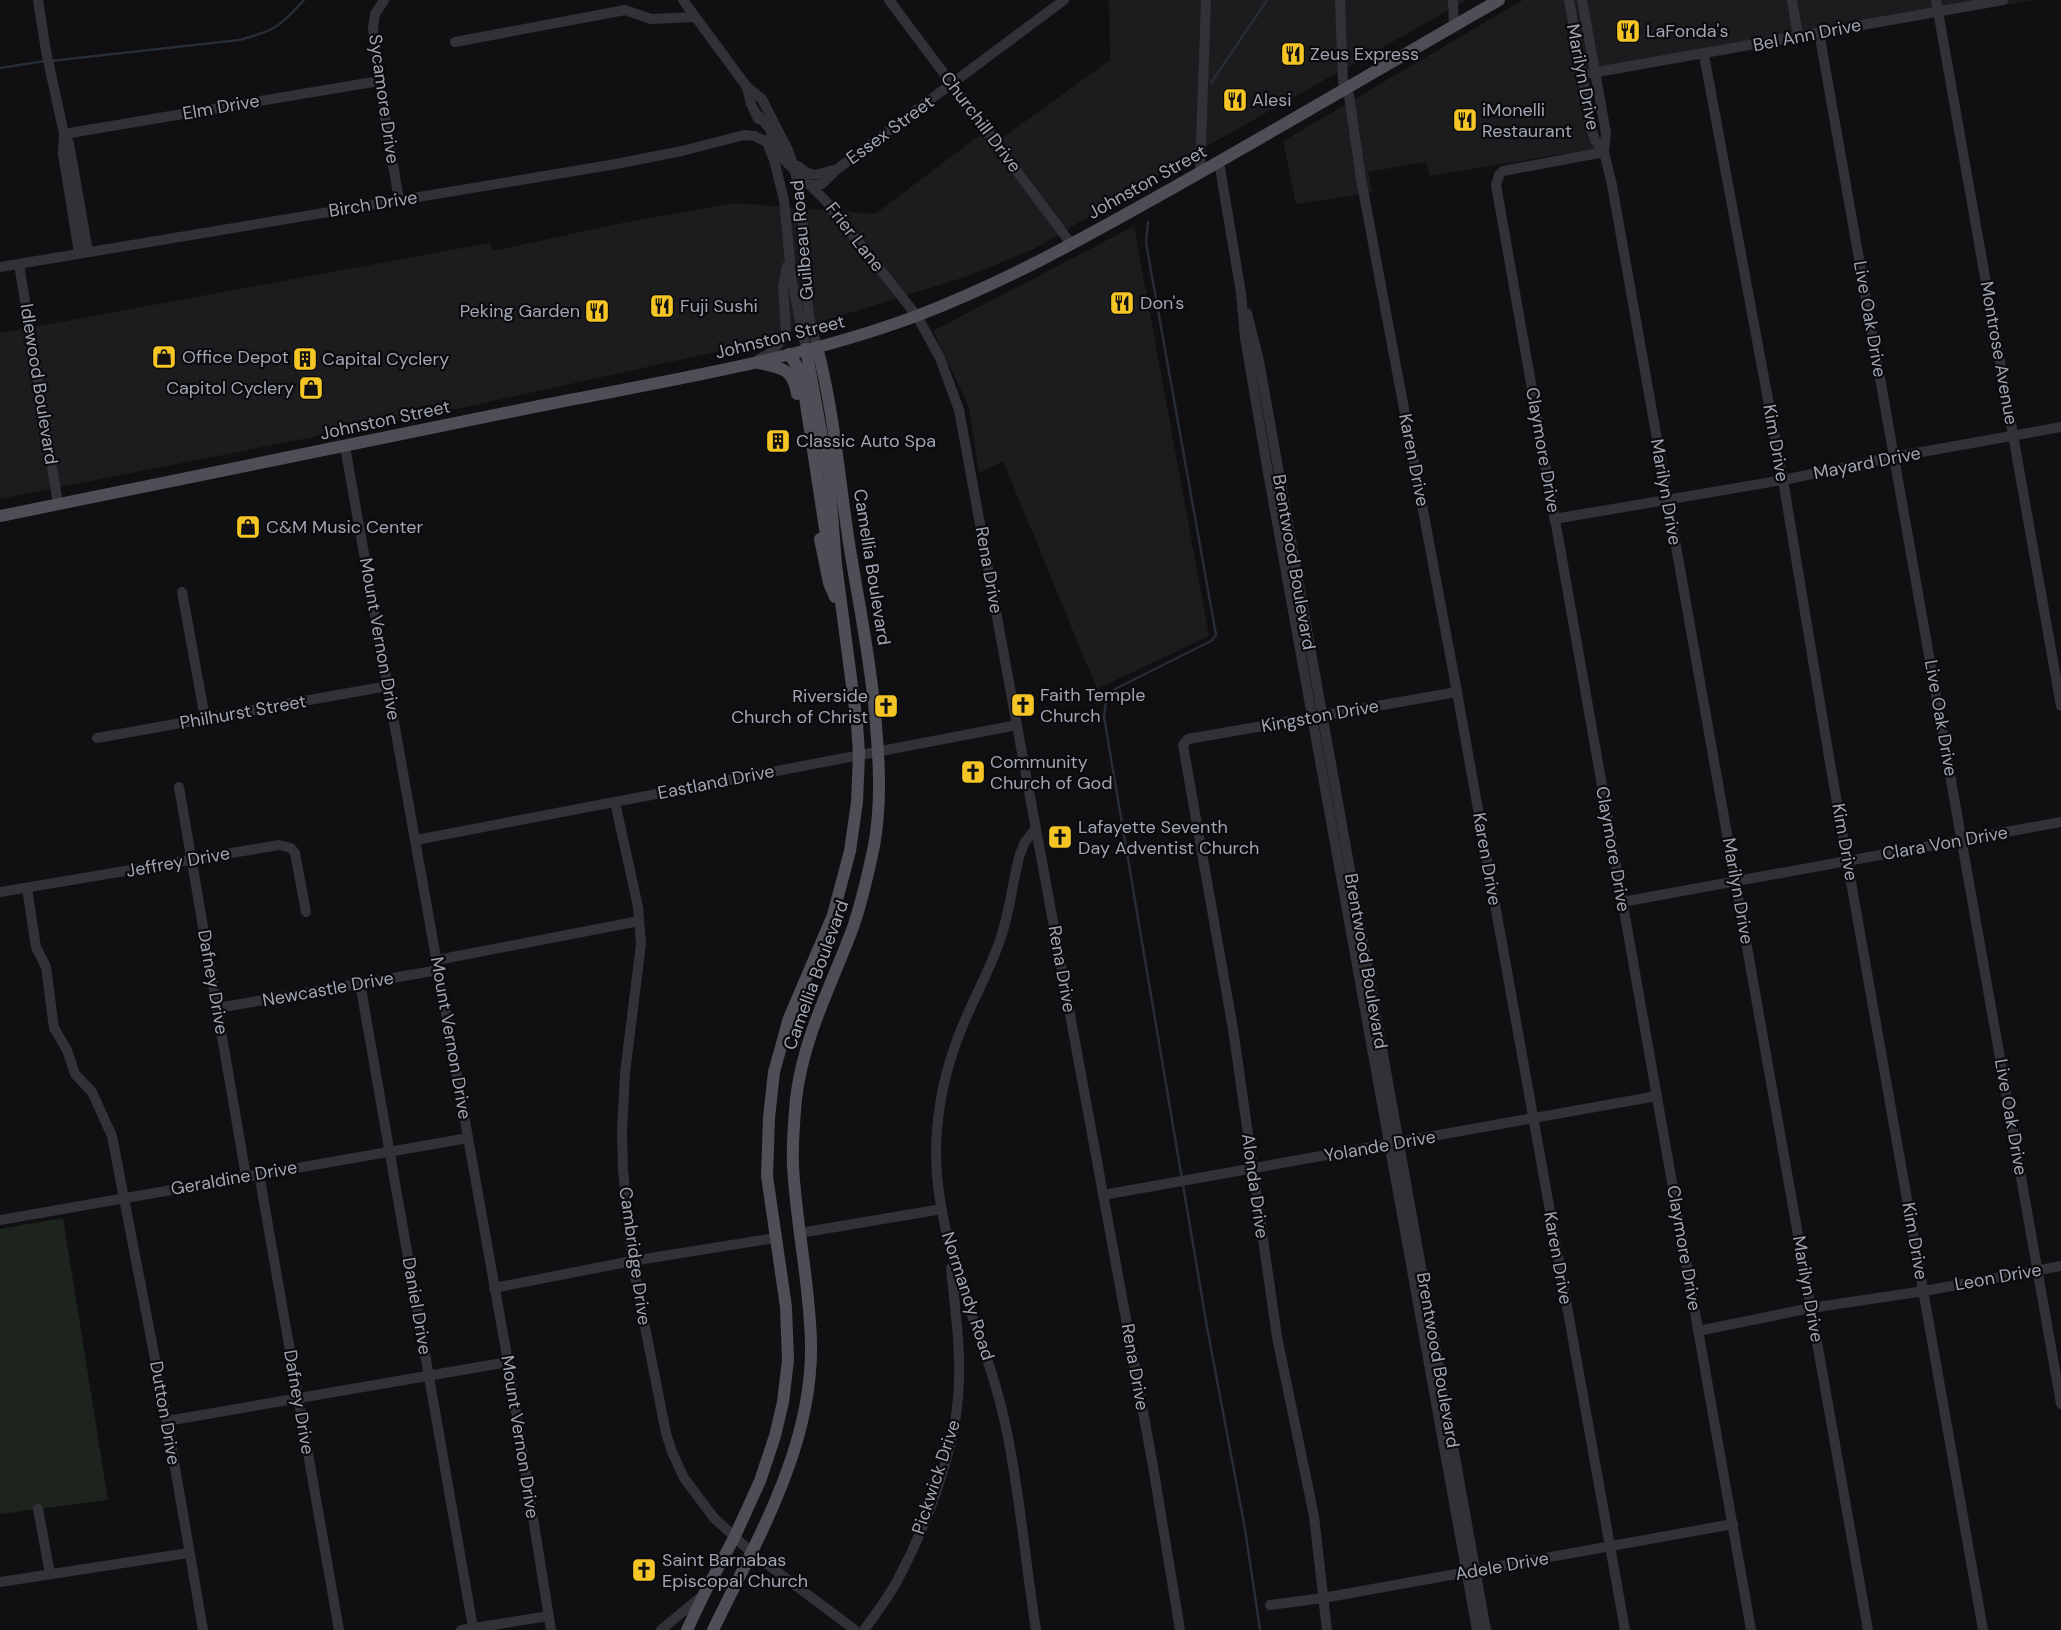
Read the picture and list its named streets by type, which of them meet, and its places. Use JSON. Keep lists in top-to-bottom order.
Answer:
{
  "streets": {
    "main road": ["Johnston Street", "Camellia Boulevard"],
    "street": [
      "Bel Ann Drive",
      "Marilyn Drive",
      "Sycamore Drive",
      "Elm Drive",
      "Churchill Drive",
      "Essex Street",
      "Birch Drive",
      "Frier Lane",
      "Guilbeau Road",
      "Live Oak Drive",
      "Montrose Avenue",
      "Idlewood Boulevard",
      "Kim Drive",
      "Claymore Drive",
      "Karen Drive",
      "Mayard Drive",
      "Brentwood Boulevard",
      "Rena Drive",
      "Mount Vernon Drive",
      "Philhurst Street",
      "Kingston Drive",
      "Eastland Drive",
      "Clara Von Drive",
      "Jeffrey Drive",
      "Dafney Drive",
      "Newcastle Drive",
      "Yolande Drive",
      "Geraldine Drive",
      "Alonda Drive",
      "Cambridge Drive",
      "Leon Drive",
      "Normandy Road",
      "Daniel Drive",
      "Dutton Drive",
      "Pickwick Drive",
      "Adele Drive"
    ]
  },
  "crossings": [
    ["Bel Ann Drive", "Marilyn Drive"],
    ["Bel Ann Drive", "Live Oak Drive"],
    ["Bel Ann Drive", "Montrose Avenue"],
    ["Bel Ann Drive", "Kim Drive"],
    ["Marilyn Drive", "Claymore Drive"],
    ["Marilyn Drive", "Mayard Drive"],
    ["Marilyn Drive", "Clara Von Drive"],
    ["Marilyn Drive", "Leon Drive"],
    ["Sycamore Drive", "Elm Drive"],
    ["Sycamore Drive", "Birch Drive"],
    ["Churchill Drive", "Essex Street"],
    ["Churchill Drive", "Johnston Street"],
    ["Essex Street", "Frier Lane"],
    ["Essex Street", "Guilbeau Road"],
    ["Johnston Street", "Frier Lane"],
    ["Johnston Street", "Guilbeau Road"],
    ["Johnston Street", "Idlewood Boulevard"],
    ["Johnston Street", "Karen Drive"],
    ["Johnston Street", "Brentwood Boulevard"],
    ["Johnston Street", "Camellia Boulevard"],
    ["Johnston Street", "Rena Drive"],
    ["Johnston Street", "Mount Vernon Drive"],
    ["Birch Drive", "Idlewood Boulevard"],
    ["Frier Lane", "Guilbeau Road"],
    ["Frier Lane", "Rena Drive"],
    ["Guilbeau Road", "Camellia Boulevard"],
    ["Live Oak Drive", "Mayard Drive"],
    ["Live Oak Drive", "Clara Von Drive"],
    ["Live Oak Drive", "Leon Drive"],
    ["Montrose Avenue", "Mayard Drive"],
    ["Kim Drive", "Mayard Drive"],
    ["Kim Drive", "Clara Von Drive"],
    ["Kim Drive", "Leon Drive"],
    ["Claymore Drive", "Mayard Drive"],
    ["Claymore Drive", "Clara Von Drive"],
    ["Claymore Drive", "Yolande Drive"],
    ["Claymore Drive", "Leon Drive"],
    ["Claymore Drive", "Adele Drive"],
    ["Karen Drive", "Kingston Drive"],
    ["Karen Drive", "Yolande Drive"],
    ["Karen Drive", "Adele Drive"],
    ["Brentwood Boulevard", "Kingston Drive"],
    ["Brentwood Boulevard", "Yolande Drive"],
    ["Brentwood Boulevard", "Adele Drive"],
    ["Camellia Boulevard", "Eastland Drive"],
    ["Camellia Boulevard", "Cambridge Drive"],
    ["Rena Drive", "Eastland Drive"],
    ["Rena Drive", "Yolande Drive"],
    ["Rena Drive", "Normandy Road"],
    ["Mount Vernon Drive", "Philhurst Street"],
    ["Mount Vernon Drive", "Eastland Drive"],
    ["Mount Vernon Drive", "Newcastle Drive"],
    ["Mount Vernon Drive", "Geraldine Drive"],
    ["Kingston Drive", "Alonda Drive"],
    ["Eastland Drive", "Cambridge Drive"],
    ["Jeffrey Drive", "Dafney Drive"],
    ["Jeffrey Drive", "Dutton Drive"],
    ["Dafney Drive", "Newcastle Drive"],
    ["Dafney Drive", "Geraldine Drive"],
    ["Newcastle Drive", "Cambridge Drive"],
    ["Newcastle Drive", "Daniel Drive"],
    ["Yolande Drive", "Alonda Drive"],
    ["Geraldine Drive", "Daniel Drive"],
    ["Geraldine Drive", "Dutton Drive"],
    ["Alonda Drive", "Adele Drive"],
    ["Normandy Road", "Pickwick Drive"]
  ],
  "places": {
    "restaurant": [
      "LaFonda's",
      "Zeus Express",
      "Alesi",
      "iMonelli Restaurant",
      "Don's",
      "Fuji Sushi",
      "Peking Garden"
    ],
    "shop": ["Office Depot", "Capitol Cyclery", "C&M Music Center"],
    "building": ["Capital Cyclery", "Classic Auto Spa"],
    "church": [
      "Faith Temple Church",
      "Riverside Church of Christ",
      "Community Church of God",
      "Lafayette Seventh Day Adventist Church",
      "Saint Barnabas Episcopal Church"
    ]
  }
}
